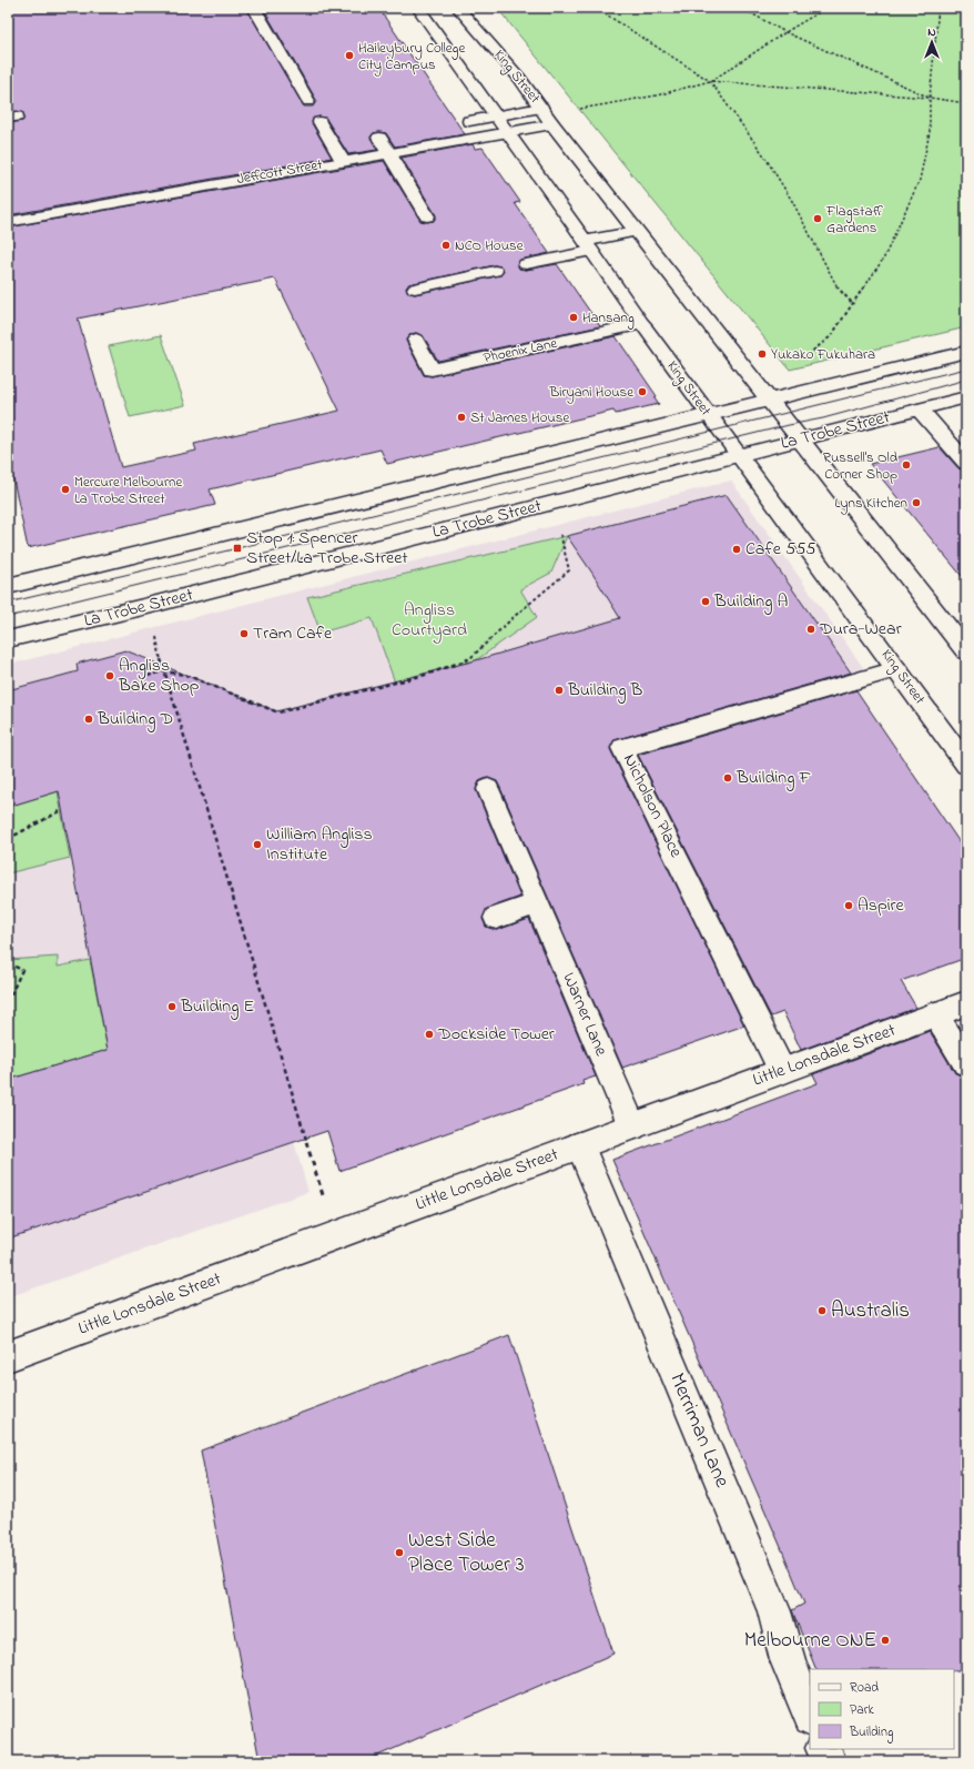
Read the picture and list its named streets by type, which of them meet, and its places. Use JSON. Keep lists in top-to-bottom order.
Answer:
{
  "streets": {
    "main road": [
      "King Street",
      "Jeffcott Street",
      "Phoenix Lane",
      "La Trobe Street",
      "Nicholson Place",
      "Warner Lane",
      "Little Lonsdale Street",
      "Merriman Lane"
    ]
  },
  "crossings": [
    ["King Street", "Jeffcott Street"],
    ["King Street", "Phoenix Lane"],
    ["King Street", "La Trobe Street"],
    ["King Street", "Nicholson Place"],
    ["Nicholson Place", "Little Lonsdale Street"],
    ["Warner Lane", "Little Lonsdale Street"],
    ["Little Lonsdale Street", "Merriman Lane"]
  ],
  "parks": ["Angliss Courtyard"],
  "places": {
    "other": [
      "Haileybury College City Campus",
      "Flagstaff Gardens",
      "NCO House",
      "Hansang",
      "Yukako Fukuhara",
      "Biryani House",
      "St James House",
      "Russell's Old Corner Shop",
      "Mercure Melbourne La Trobe Street",
      "Lyns Kitchen",
      "Cafe 555",
      "Building A",
      "Dura-Wear",
      "Tram Cafe",
      "Angliss Bake Shop",
      "Building B",
      "Building D",
      "Building F",
      "William Angliss Institute",
      "Aspire",
      "Building E",
      "Dockside Tower",
      "Australis",
      "West Side Place Tower 3",
      "Melbourne ONE"
    ],
    "transit": ["Stop 1: Spencer Street/La Trobe Street"]
  },
  "legend": ["Road", "Park", "Building"],
  "north": "top"
}
